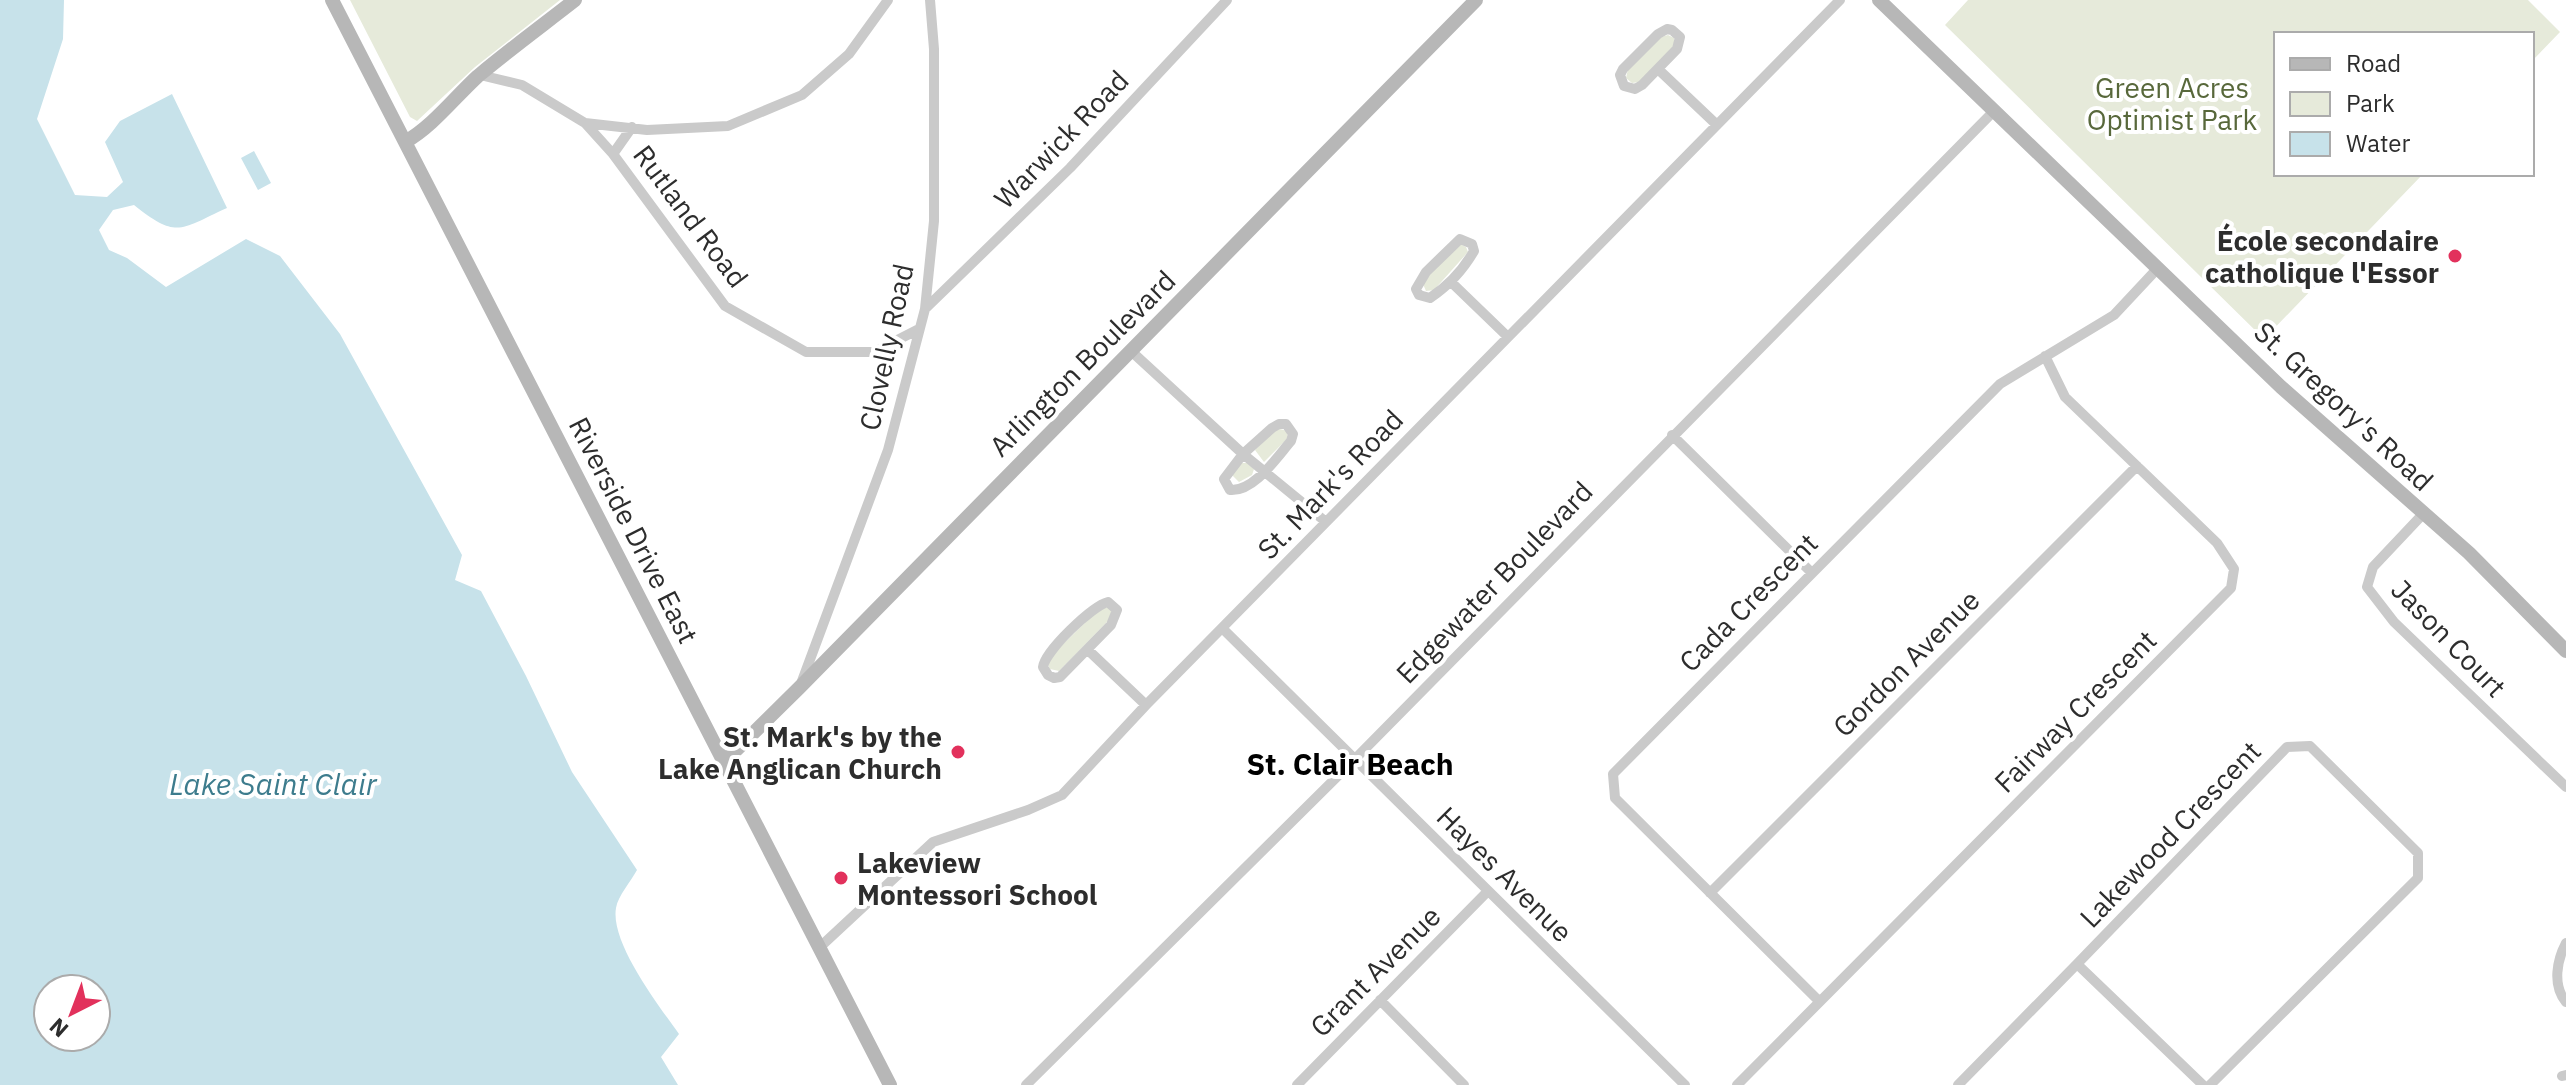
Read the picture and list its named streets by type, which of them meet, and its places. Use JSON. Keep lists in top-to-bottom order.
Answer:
{
  "streets": {
    "street": [
      "Warwick Road",
      "Rutland Road",
      "Clovelly Road",
      "Arlington Boulevard",
      "St. Gregory's Road",
      "St. Mark's Road",
      "Riverside Drive East",
      "Edgewater Boulevard",
      "Cada Crescent",
      "Jason Court",
      "Gordon Avenue",
      "Fairway Crescent",
      "Lakewood Crescent",
      "Hayes Avenue",
      "Grant Avenue"
    ]
  },
  "crossings": [
    ["Warwick Road", "Clovelly Road"],
    ["Rutland Road", "Clovelly Road"],
    ["Clovelly Road", "Arlington Boulevard"],
    ["Arlington Boulevard", "Riverside Drive East"],
    ["St. Gregory's Road", "Edgewater Boulevard"],
    ["St. Gregory's Road", "Cada Crescent"],
    ["St. Gregory's Road", "Jason Court"],
    ["St. Mark's Road", "Riverside Drive East"],
    ["St. Mark's Road", "Hayes Avenue"],
    ["Edgewater Boulevard", "Hayes Avenue"],
    ["Cada Crescent", "Gordon Avenue"],
    ["Cada Crescent", "Fairway Crescent"],
    ["Gordon Avenue", "Fairway Crescent"],
    ["Hayes Avenue", "Grant Avenue"]
  ],
  "districts": ["St. Clair Beach"],
  "water": ["Lake Saint Clair"],
  "parks": ["Green Acres Optimist Park"],
  "places": ["École secondaire catholique l'Essor", "St. Mark's by the Lake Anglican Church", "Lakeview Montessori School"],
  "legend": ["Road", "Park", "Water"],
  "north": "bottom left"
}
